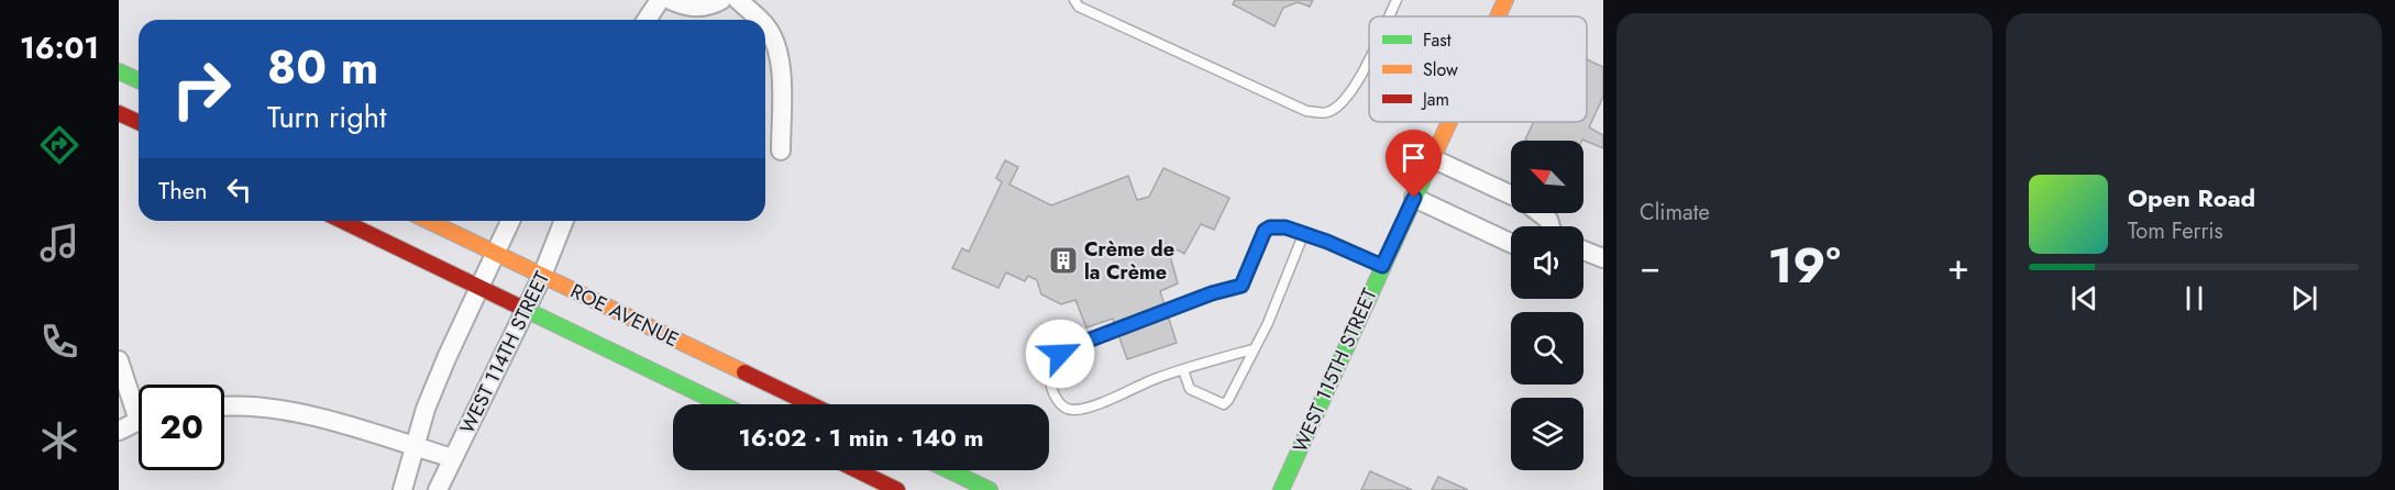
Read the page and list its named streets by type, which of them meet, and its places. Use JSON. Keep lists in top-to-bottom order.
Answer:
{
  "streets": {
    "main road": ["ROE AVENUE", "WEST 115TH STREET"],
    "street": ["WEST 114TH STREET"]
  },
  "crossings": [
    ["ROE AVENUE", "WEST 114TH STREET"]
  ],
  "places": {
    "building": ["Crème de la Crème"]
  },
  "legend": ["Fast", "Slow", "Jam"],
  "north": "top left",
  "page": {
    "tabs": "16:01",
    "tile": "Climate",
    "turn": ["80 m", "Turn right"],
    "then": "Then",
    "song": ["Open Road", "Tom Ferris"],
    "heat": ["−", "19°", "+"],
    "limit": "20",
    "trip": "16:02 · 1 min · 140 m"
  }
}
